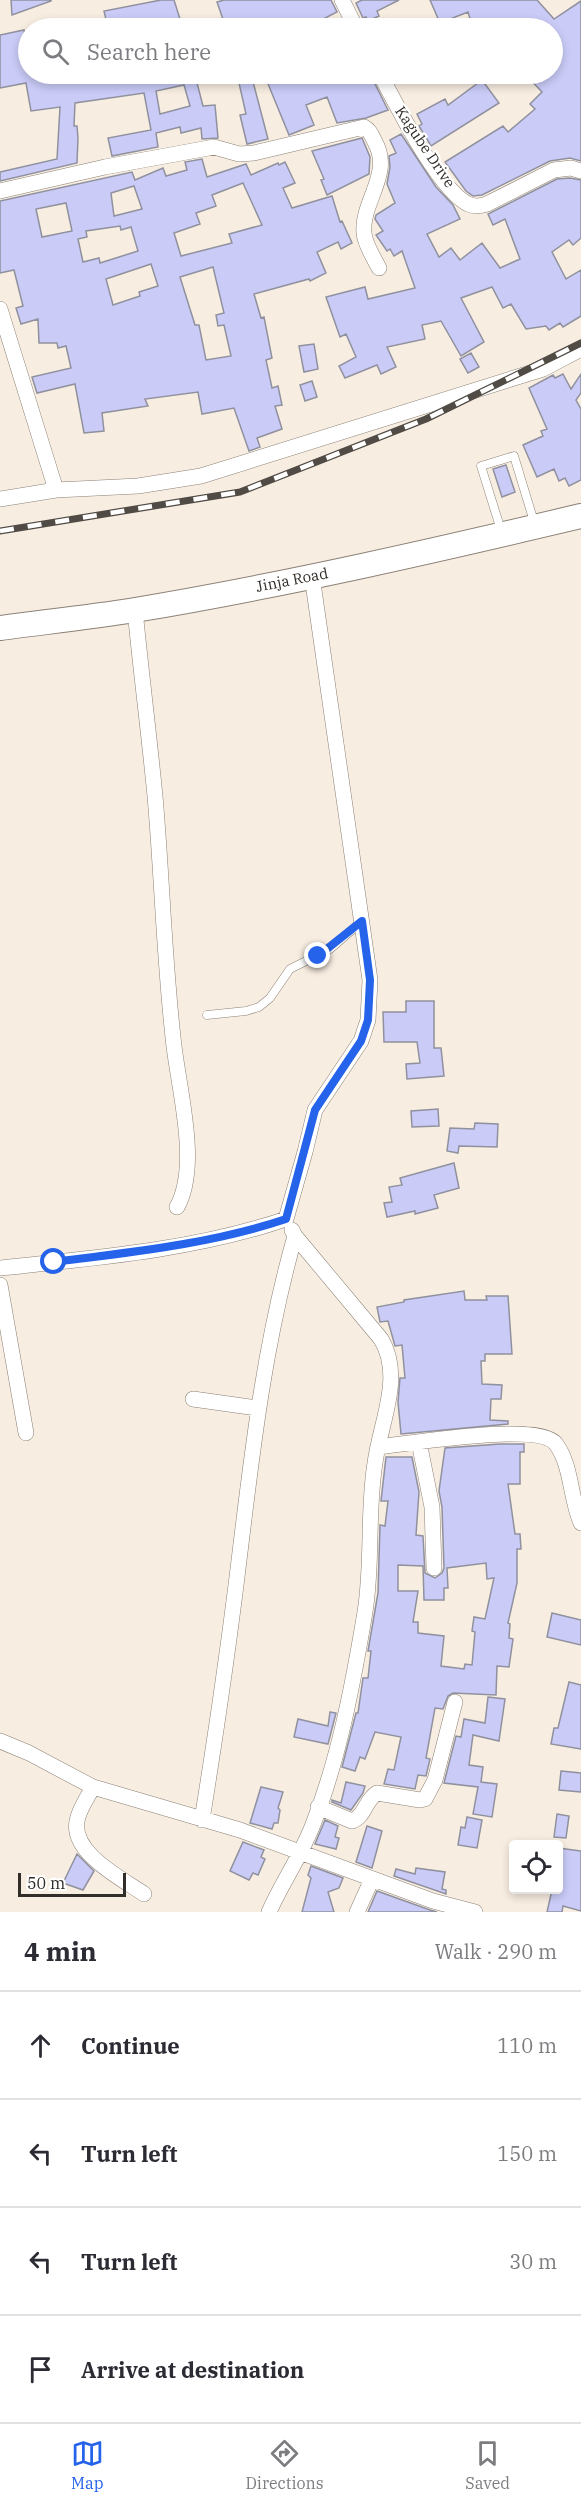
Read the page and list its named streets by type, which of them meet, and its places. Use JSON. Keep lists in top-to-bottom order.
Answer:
{
  "streets": {
    "highway": ["Jinja Road"],
    "street": ["Kagube Drive"]
  },
  "scale_bar": "50 m",
  "page": {
    "search": "Search here",
    "scale": "50 m",
    "heading": ["4 min", "Walk · 290 m"],
    "list": [
      ["Continue", "110 m"],
      ["Turn left", "150 m"],
      ["Turn left", "30 m"],
      "Arrive at destination"
    ],
    "nav": ["Map", "Directions", "Saved"]
  }
}
